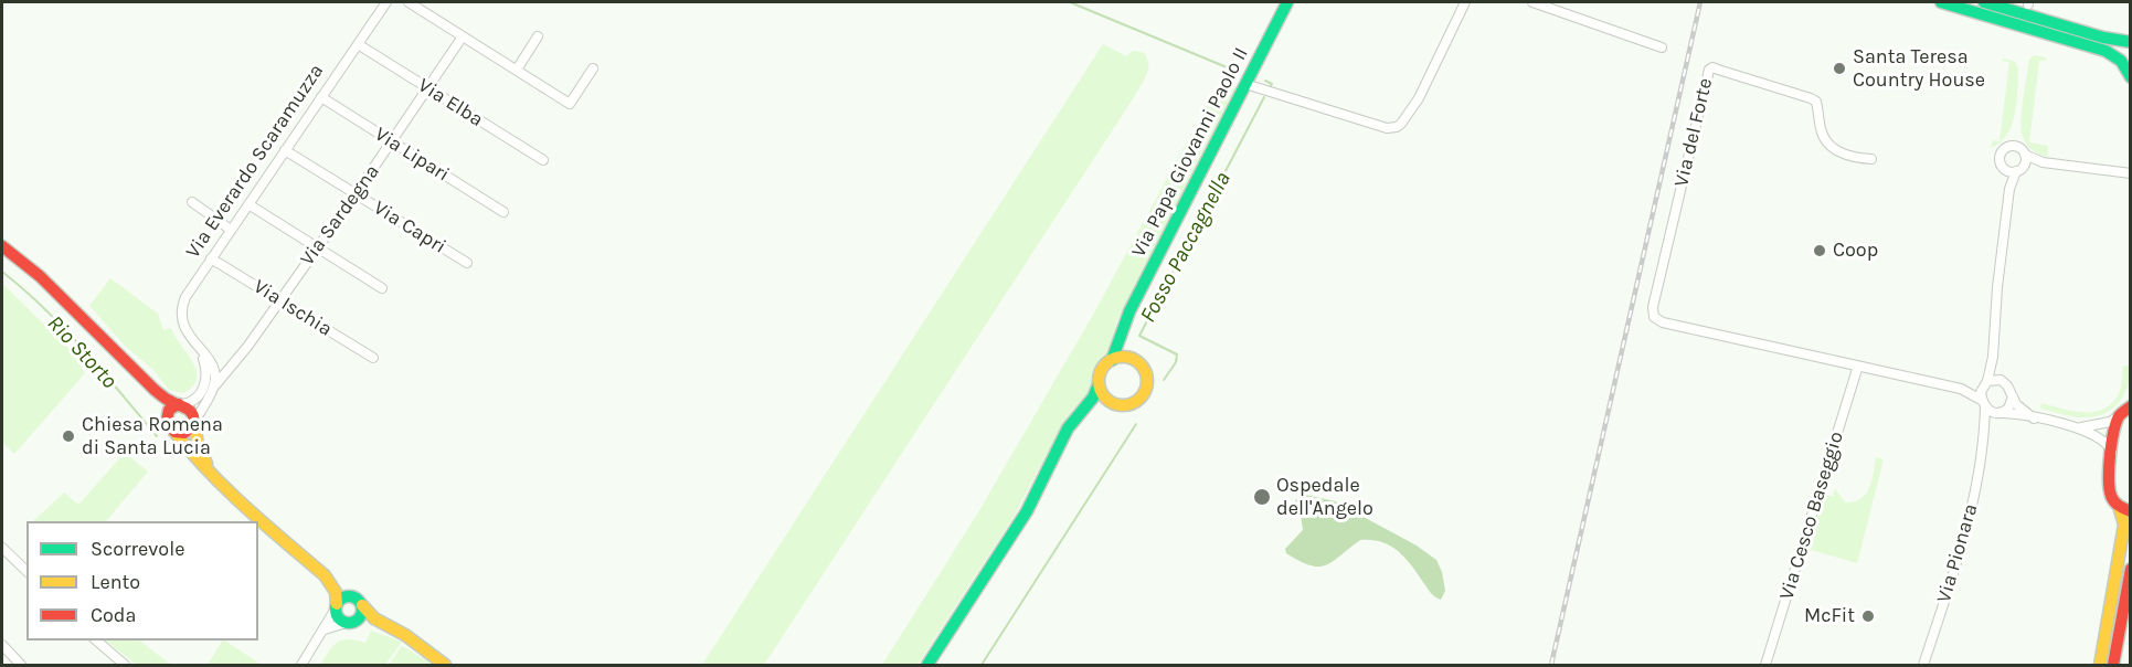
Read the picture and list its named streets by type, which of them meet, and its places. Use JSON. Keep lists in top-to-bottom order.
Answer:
{
  "streets": {
    "main road": ["Via Papa Giovanni Paolo II"],
    "street": [
      "Via Elba",
      "Via del Forte",
      "Via Lipari",
      "Via Everardo Scaramuzza",
      "Via Sardegna",
      "Via Capri",
      "Via Ischia",
      "Via Cesco Baseggio",
      "Via Pionara"
    ]
  },
  "crossings": [
    ["Via Elba", "Via Everardo Scaramuzza"],
    ["Via Elba", "Via Sardegna"],
    ["Via del Forte", "Via Cesco Baseggio"],
    ["Via Lipari", "Via Everardo Scaramuzza"],
    ["Via Lipari", "Via Sardegna"],
    ["Via Everardo Scaramuzza", "Via Sardegna"],
    ["Via Everardo Scaramuzza", "Via Capri"],
    ["Via Everardo Scaramuzza", "Via Ischia"],
    ["Via Sardegna", "Via Capri"],
    ["Via Sardegna", "Via Ischia"]
  ],
  "water": ["Fosso Paccagnella", "Rio Storto"],
  "places": [
    "Santa Teresa Country House",
    "Coop",
    "Chiesa Romena di Santa Lucia",
    "Ospedale dell'Angelo",
    "McFit"
  ],
  "legend": ["Scorrevole", "Lento", "Coda"]
}
